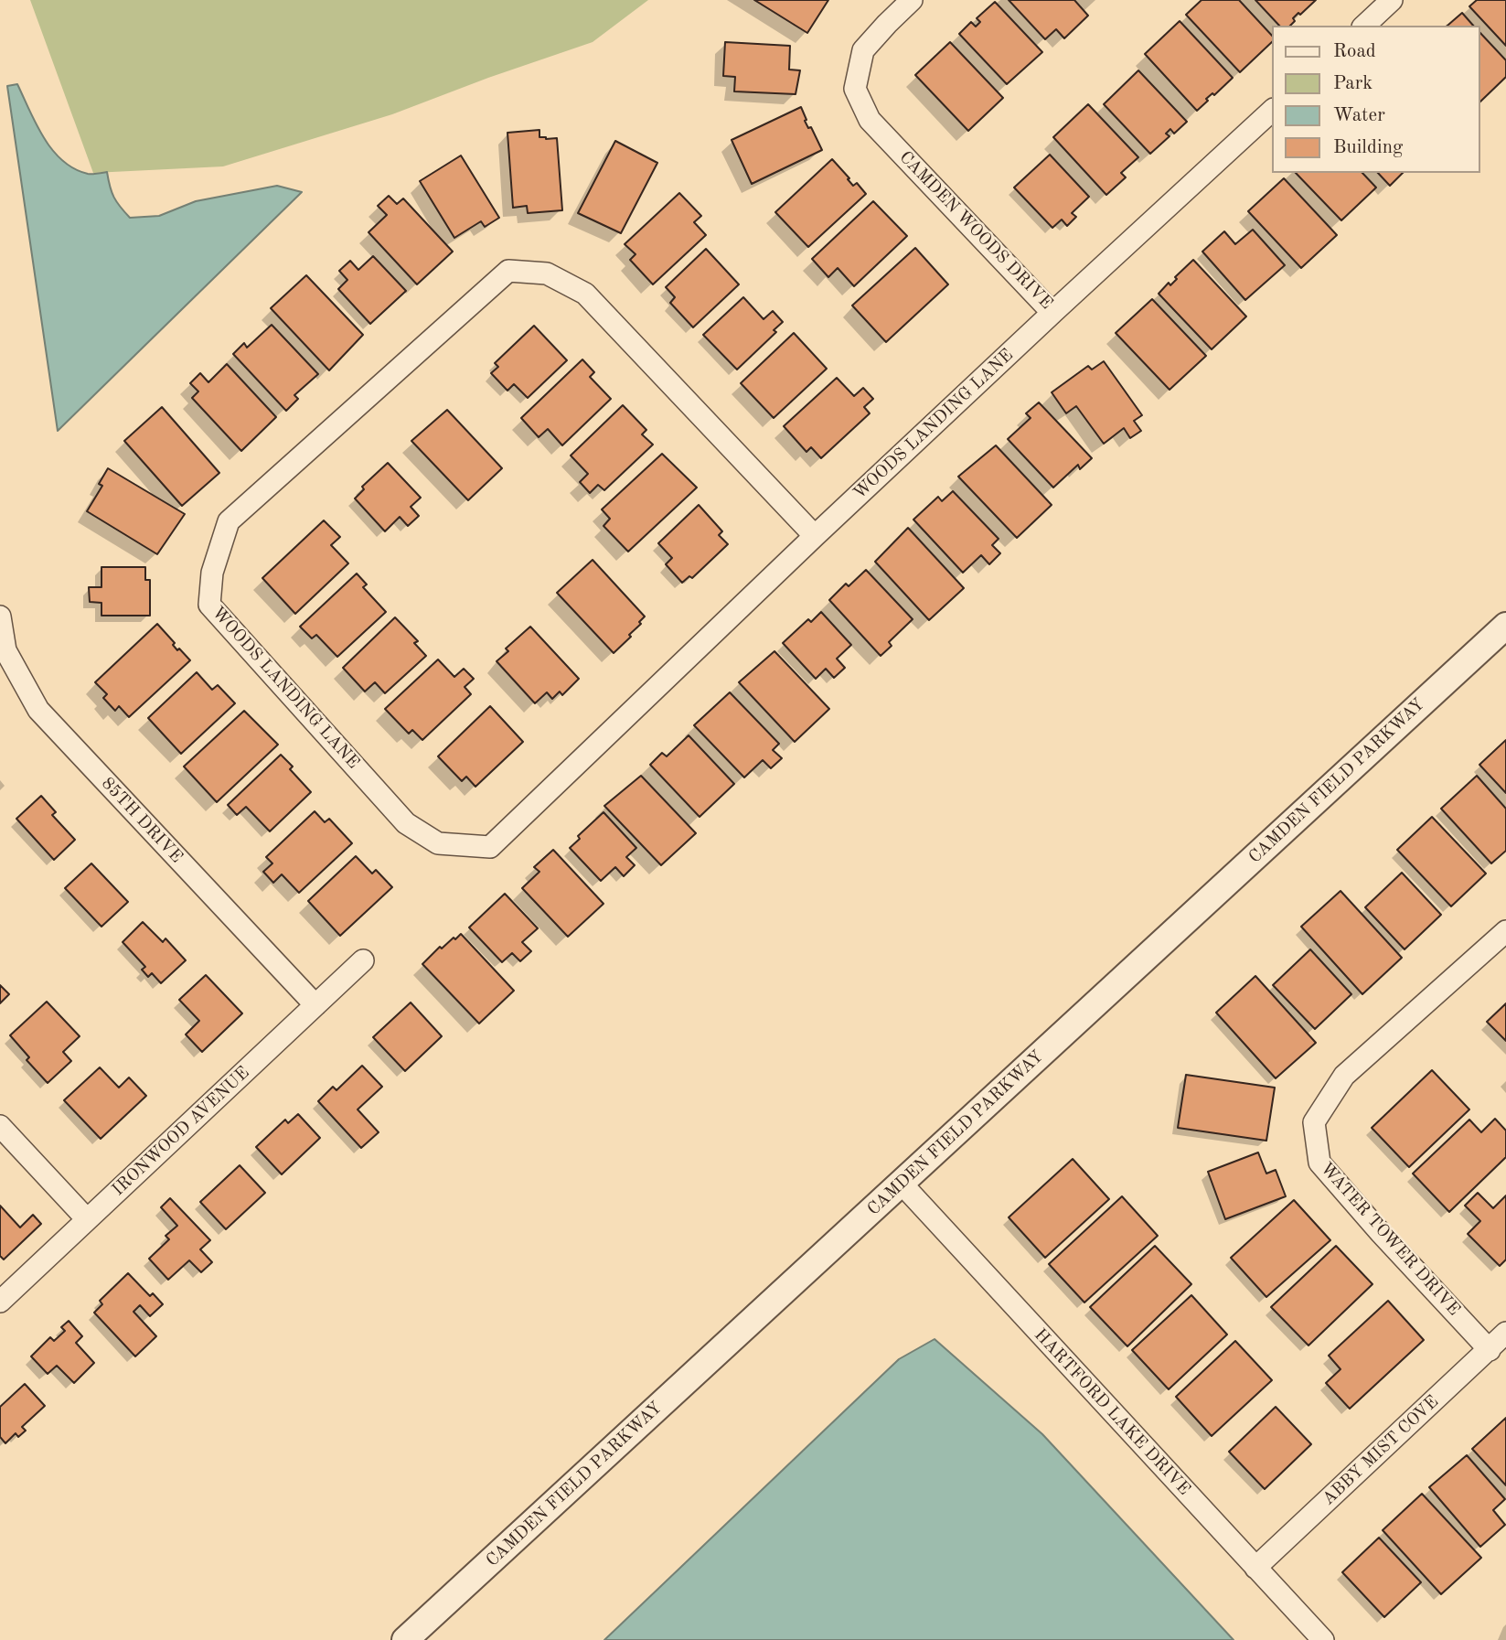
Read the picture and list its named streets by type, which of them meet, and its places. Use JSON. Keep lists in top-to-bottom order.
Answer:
{
  "streets": {
    "street": [
      "CAMDEN WOODS DRIVE",
      "WOODS LANDING LANE",
      "CAMDEN FIELD PARKWAY",
      "85TH DRIVE",
      "IRONWOOD AVENUE",
      "WATER TOWER DRIVE",
      "HARTFORD LAKE DRIVE",
      "ABBY MIST COVE"
    ]
  },
  "crossings": [
    ["CAMDEN WOODS DRIVE", "WOODS LANDING LANE"],
    ["CAMDEN FIELD PARKWAY", "HARTFORD LAKE DRIVE"],
    ["85TH DRIVE", "IRONWOOD AVENUE"],
    ["WATER TOWER DRIVE", "ABBY MIST COVE"],
    ["HARTFORD LAKE DRIVE", "ABBY MIST COVE"]
  ],
  "legend": [
    "Road",
    "Park",
    "Water",
    "Building"
  ]
}
